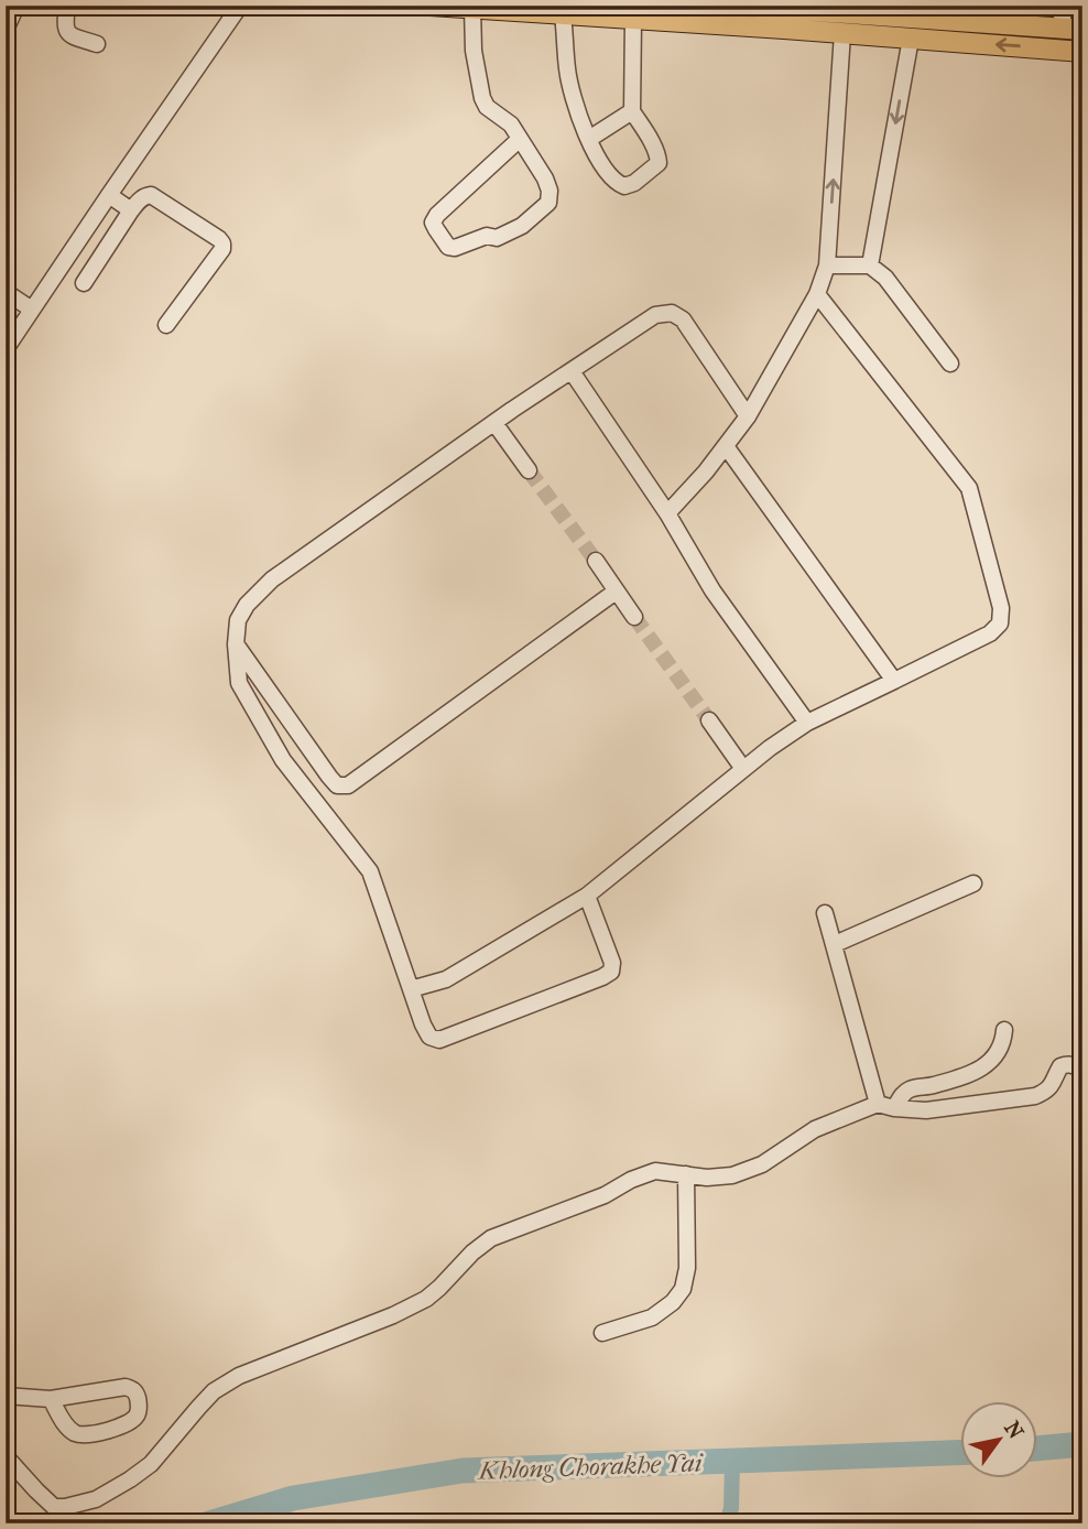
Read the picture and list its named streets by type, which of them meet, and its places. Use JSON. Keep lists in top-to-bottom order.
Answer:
{
  "water": ["Khlong Chorakhe Yai"],
  "north": "top right"
}
